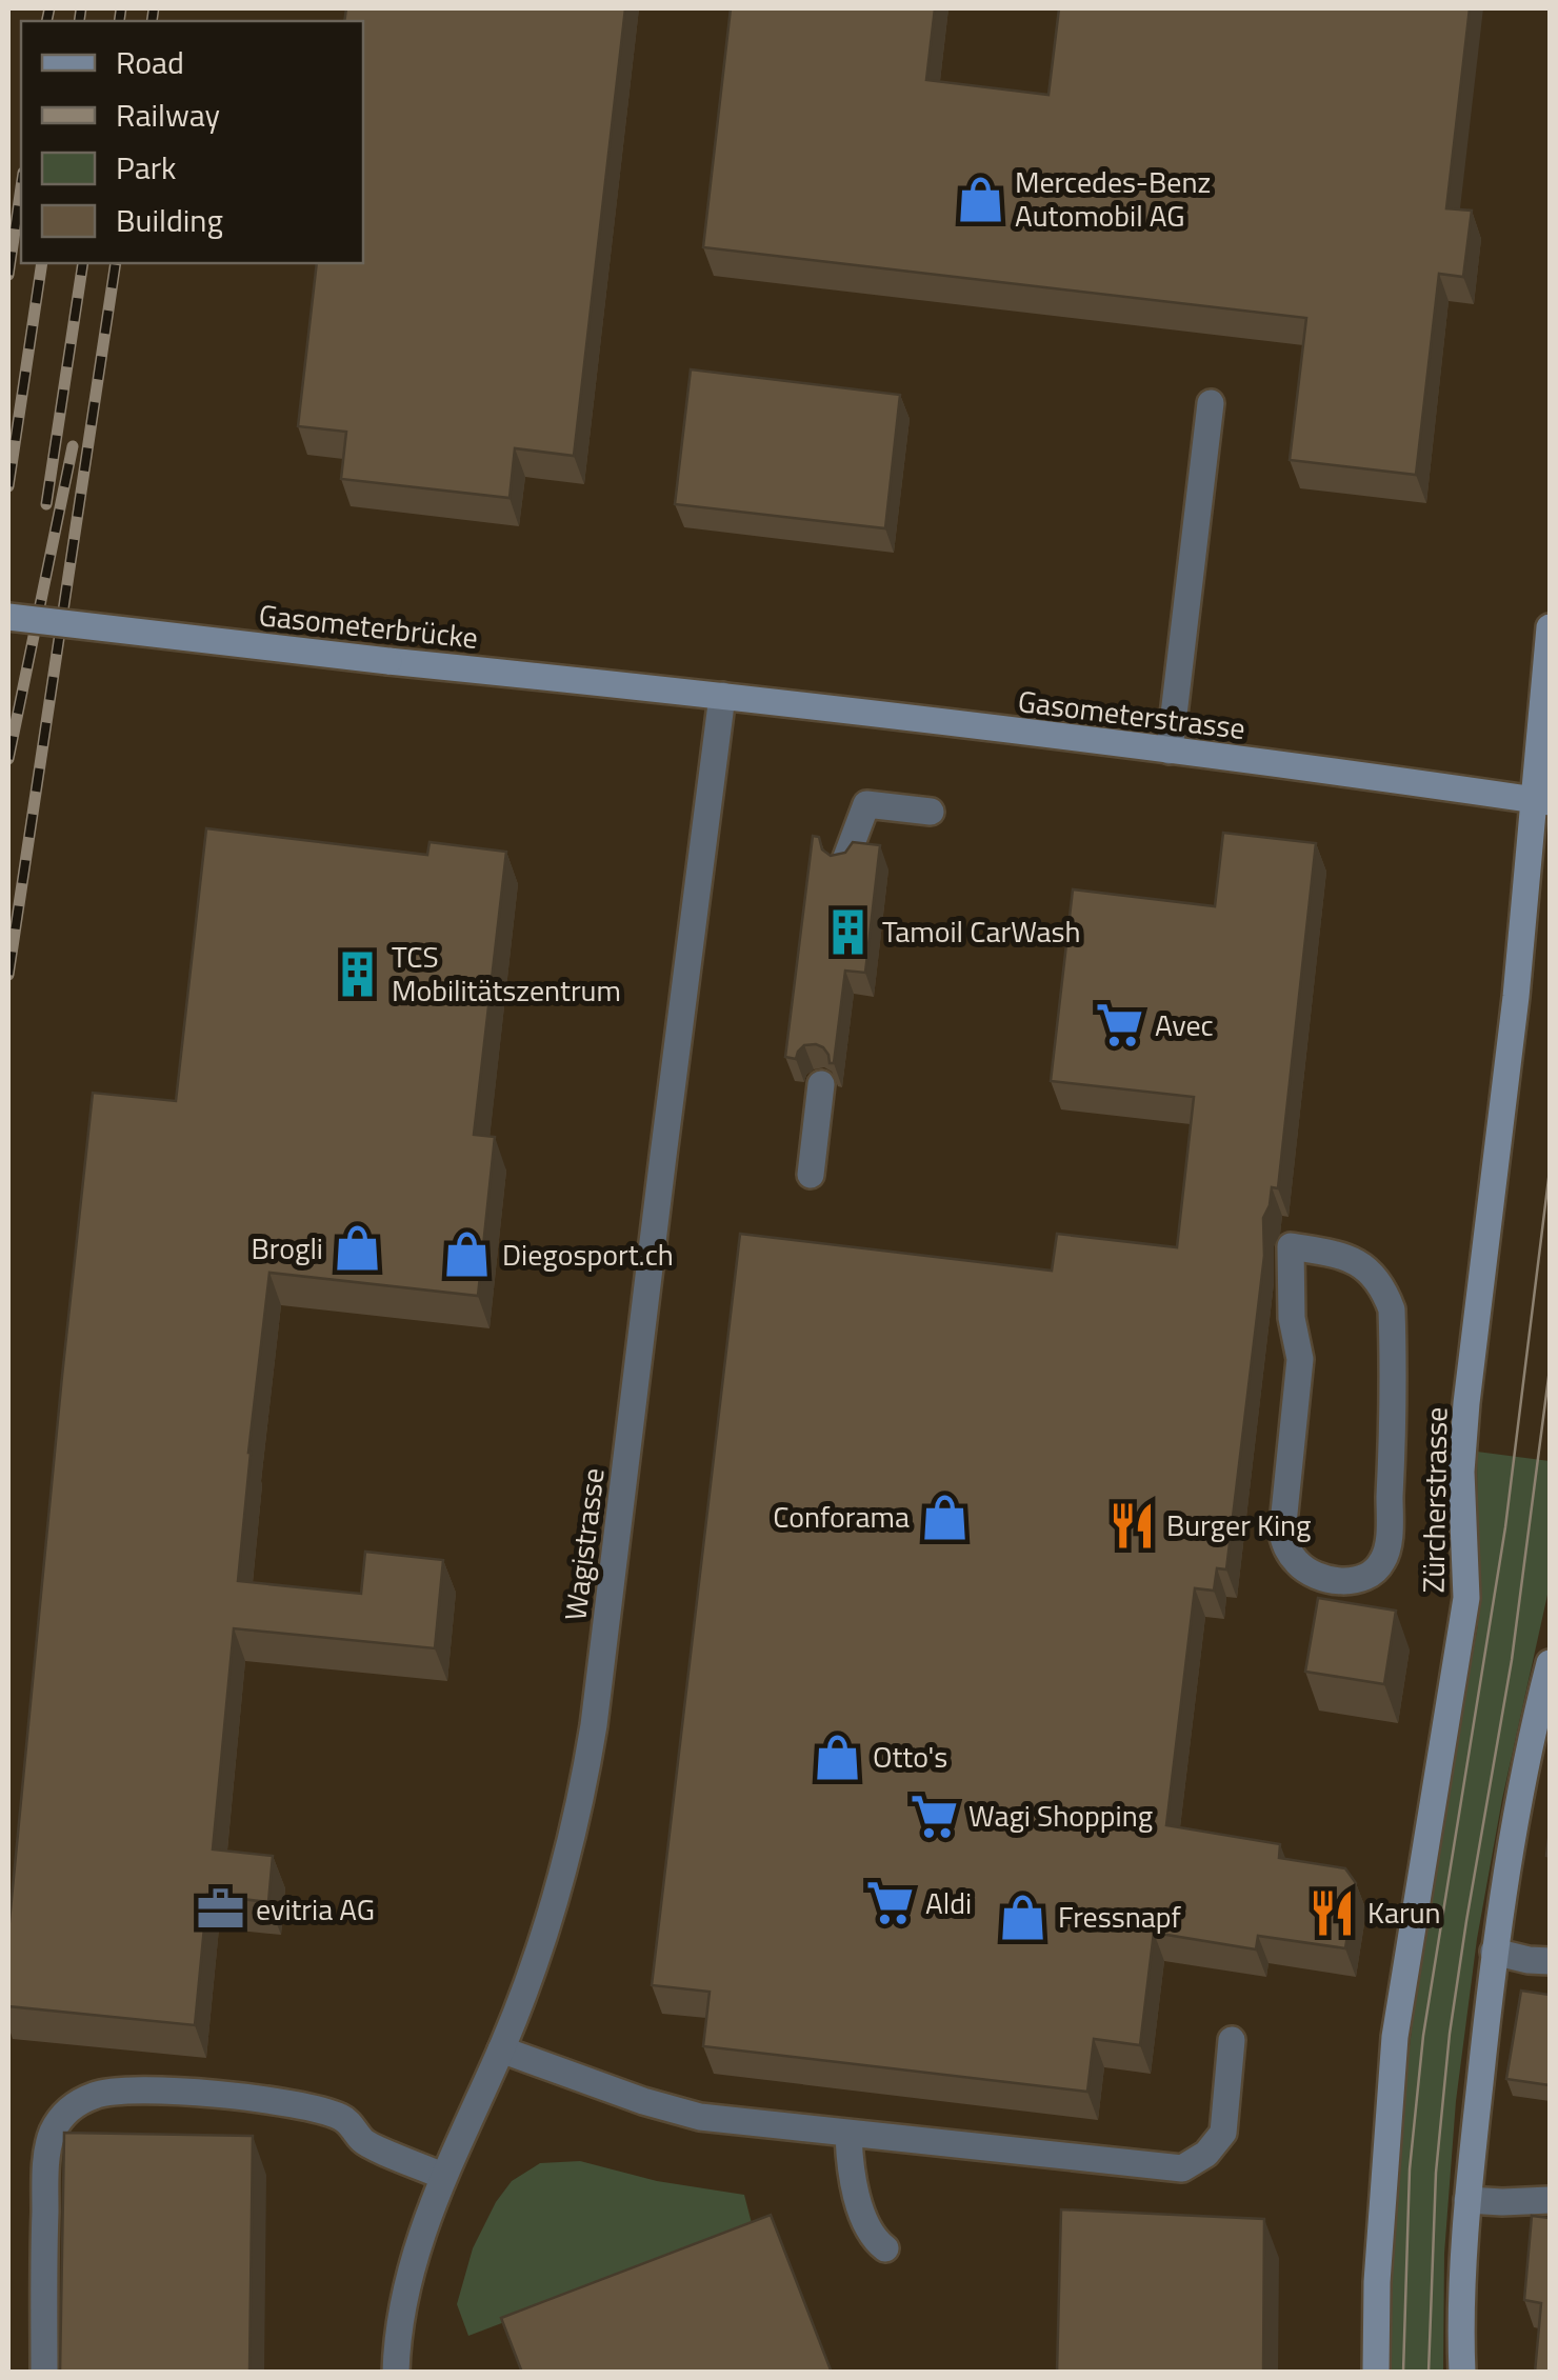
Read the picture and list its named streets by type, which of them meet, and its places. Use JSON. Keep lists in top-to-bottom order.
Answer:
{
  "streets": {
    "main road": ["Gasometerbrücke", "Gasometerstrasse", "Zürcherstrasse"],
    "street": ["Wagistrasse"]
  },
  "crossings": [
    ["Gasometerbrücke", "Gasometerstrasse"],
    ["Gasometerbrücke", "Wagistrasse"],
    ["Gasometerstrasse", "Zürcherstrasse"],
    ["Gasometerstrasse", "Wagistrasse"]
  ],
  "places": {
    "shop": [
      "Mercedes-Benz Automobil AG",
      "Brogli",
      "Diegosport.ch",
      "Conforama",
      "Otto's",
      "Fressnapf"
    ],
    "building": ["Tamoil CarWash", "TCS Mobilitätszentrum"],
    "supermarket": ["Avec", "Wagi Shopping", "Aldi"],
    "restaurant": ["Burger King", "Karun"],
    "office": ["evitria AG"]
  },
  "legend": [
    "Road",
    "Railway",
    "Park",
    "Building"
  ]
}
